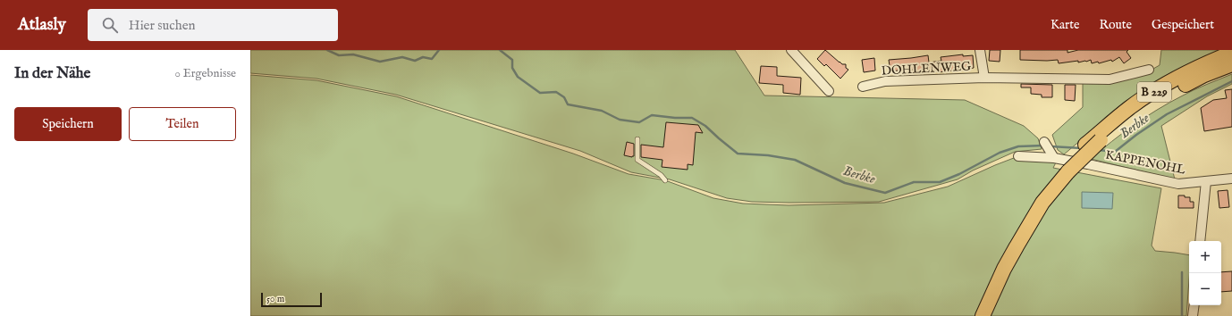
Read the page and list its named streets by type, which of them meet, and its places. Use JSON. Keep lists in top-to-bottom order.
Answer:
{
  "streets": {
    "main road": ["B 229"],
    "street": ["DOHLENWEG", "KAPPENOHL"]
  },
  "water": ["Berbke"],
  "scale_bar": "50 m",
  "page": {
    "header": "Atlasly",
    "search": "Hier suchen",
    "nav": ["Karte", "Route", "Gespeichert"],
    "heading": ["In der Nähe", "0 Ergebnisse"],
    "buttons": ["Speichern", "Teilen"],
    "map_buttons": ["+", "−"],
    "scale": "50 m"
  }
}
